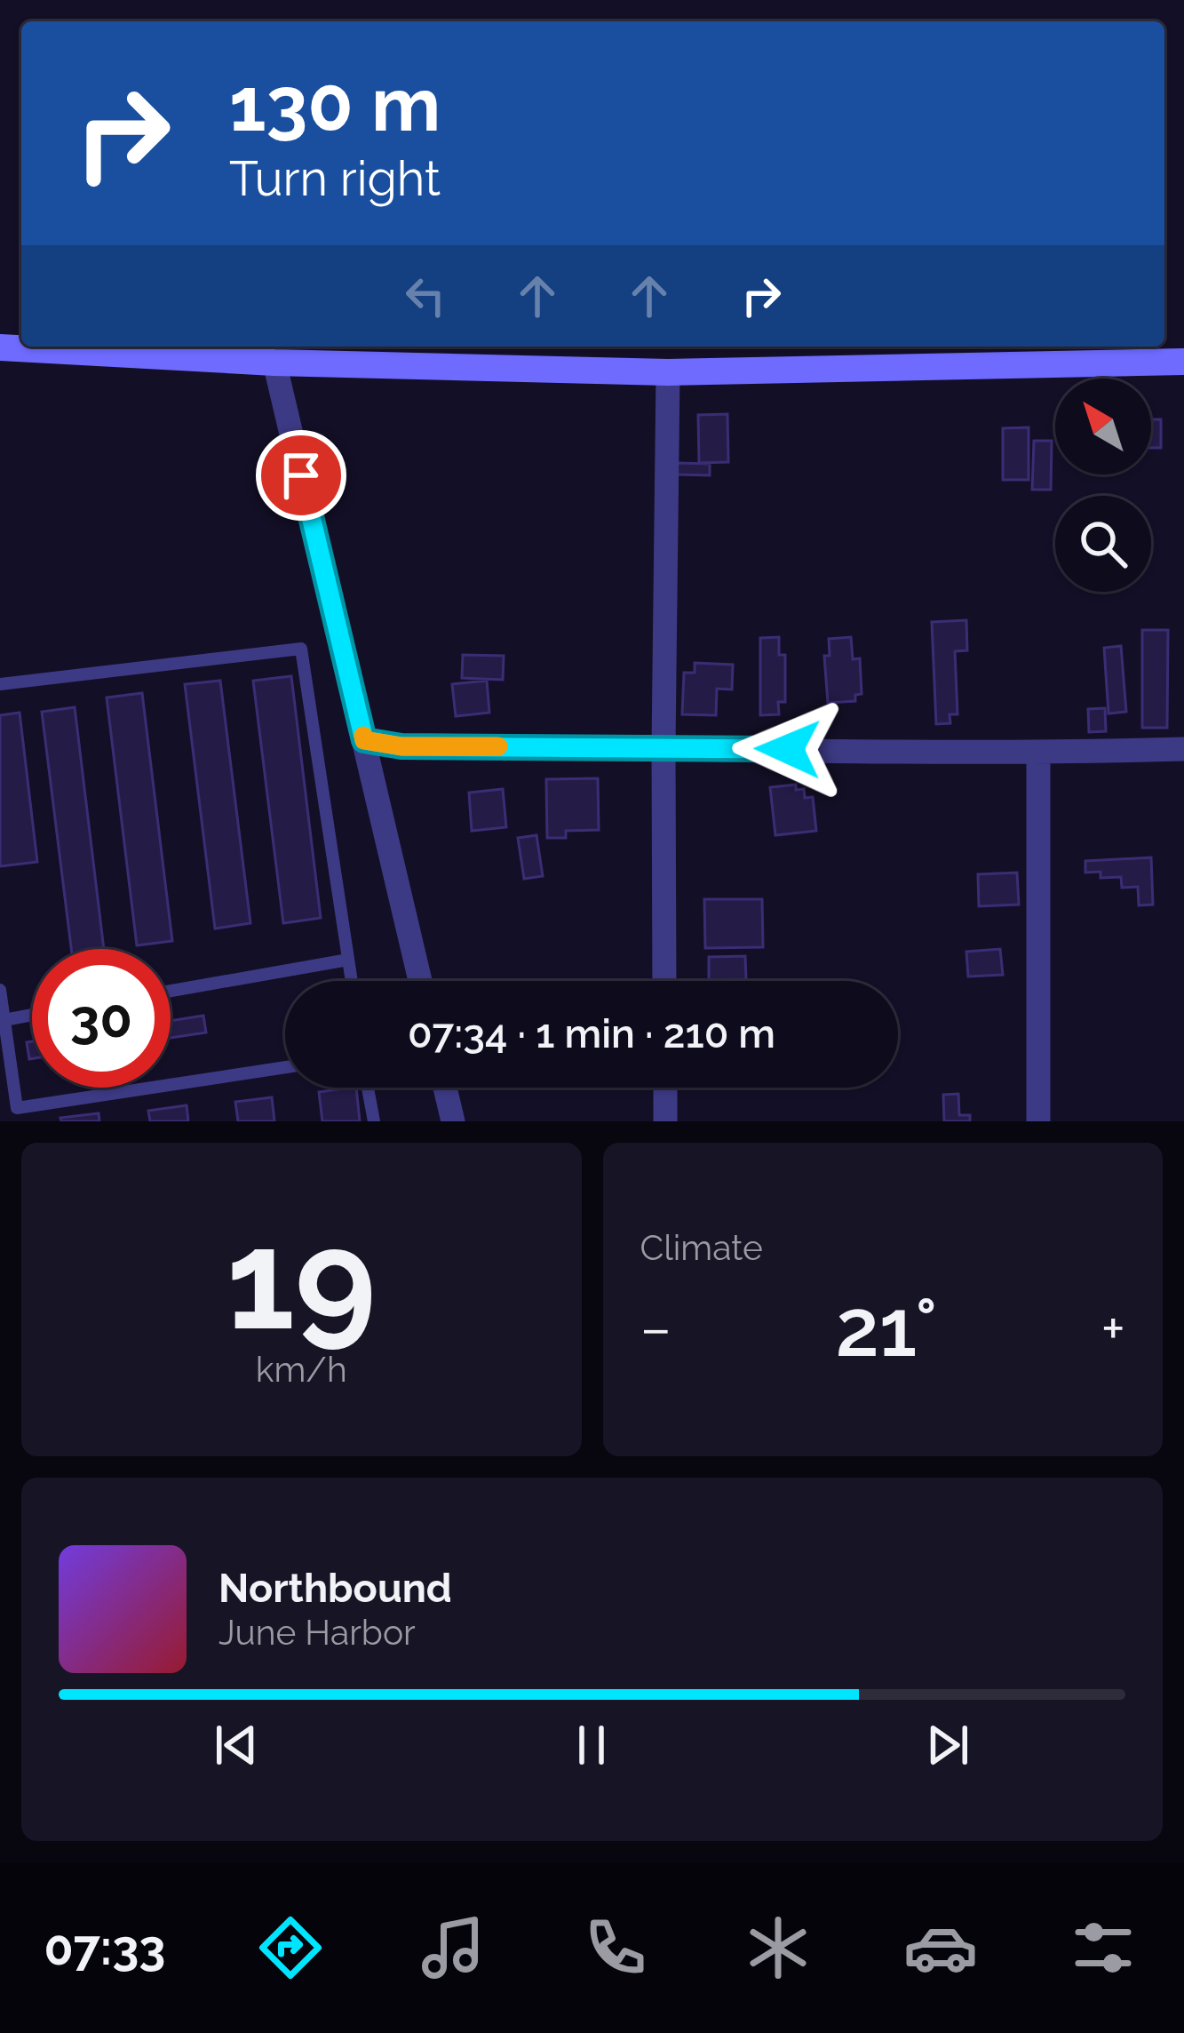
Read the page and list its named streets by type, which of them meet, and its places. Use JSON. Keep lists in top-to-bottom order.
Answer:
{
  "north": "top left",
  "page": {
    "turn": ["130 m", "Turn right"],
    "limit": "30",
    "trip": "07:34 · 1 min · 210 m",
    "tile": [
      ["19", "km/h"],
      "Climate"
    ],
    "heat": ["−", "21°", "+"],
    "song": ["Northbound", "June Harbor"],
    "tabs": "07:33"
  }
}
